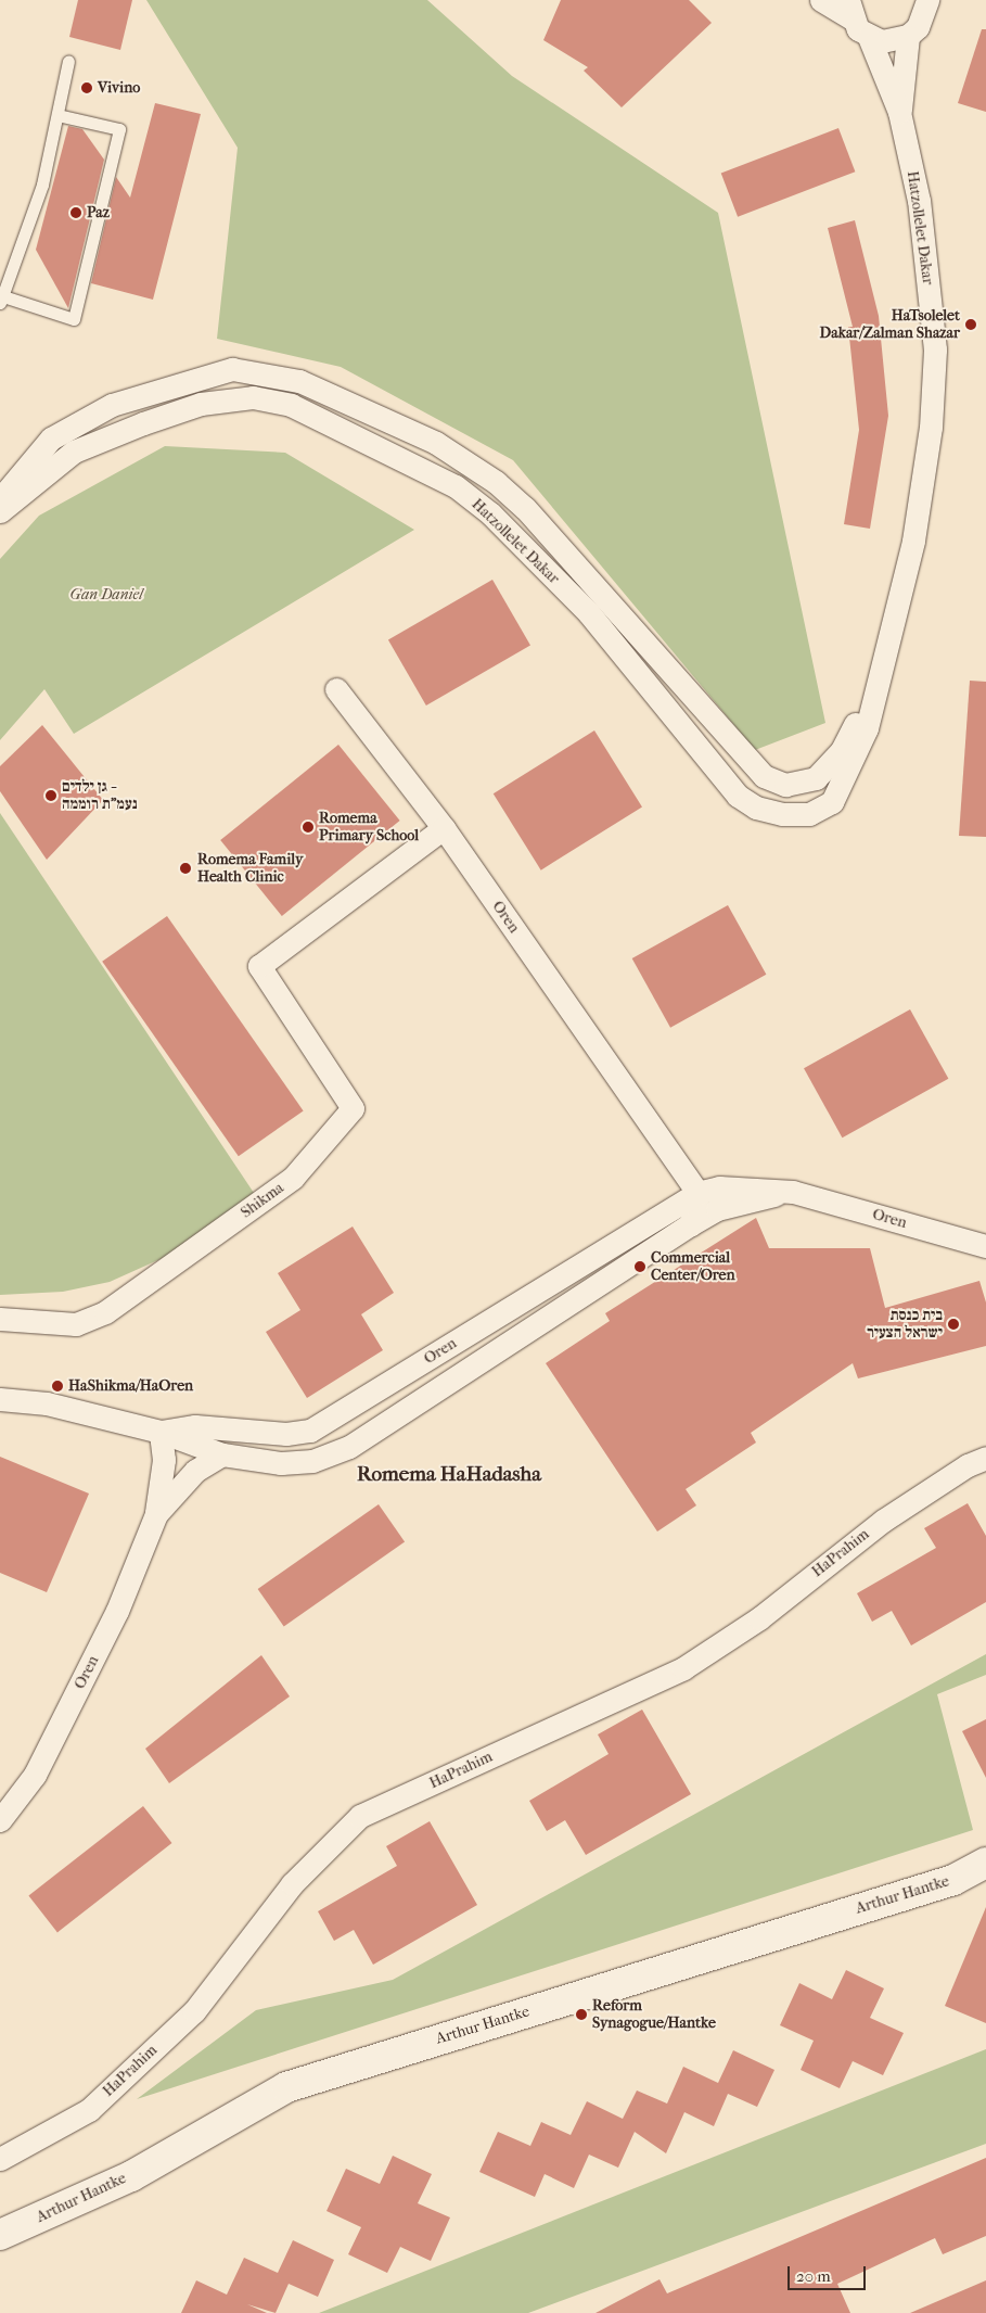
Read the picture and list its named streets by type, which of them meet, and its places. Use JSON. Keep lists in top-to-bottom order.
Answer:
{
  "streets": {
    "street": [
      "Hatzollelet Dakar",
      "Oren",
      "Shikma",
      "HaPrahim",
      "Arthur Hantke"
    ]
  },
  "crossings": [
    ["Oren", "Shikma"]
  ],
  "districts": ["Romema HaHadasha"],
  "parks": ["Gan Daniel"],
  "places": [
    "Vivino",
    "Paz",
    "HaTsolelet Dakar/Zalman Shazar",
    "גן ילדים - נעמ\"ת רוממה",
    "Romema Primary School",
    "Romema Family Health Clinic",
    "Commercial Center/Oren",
    "בית כנסת ישראל הצעיר",
    "HaShikma/HaOren",
    "Reform Synagogue/Hantke"
  ],
  "scale_bar": "20 m"
}
